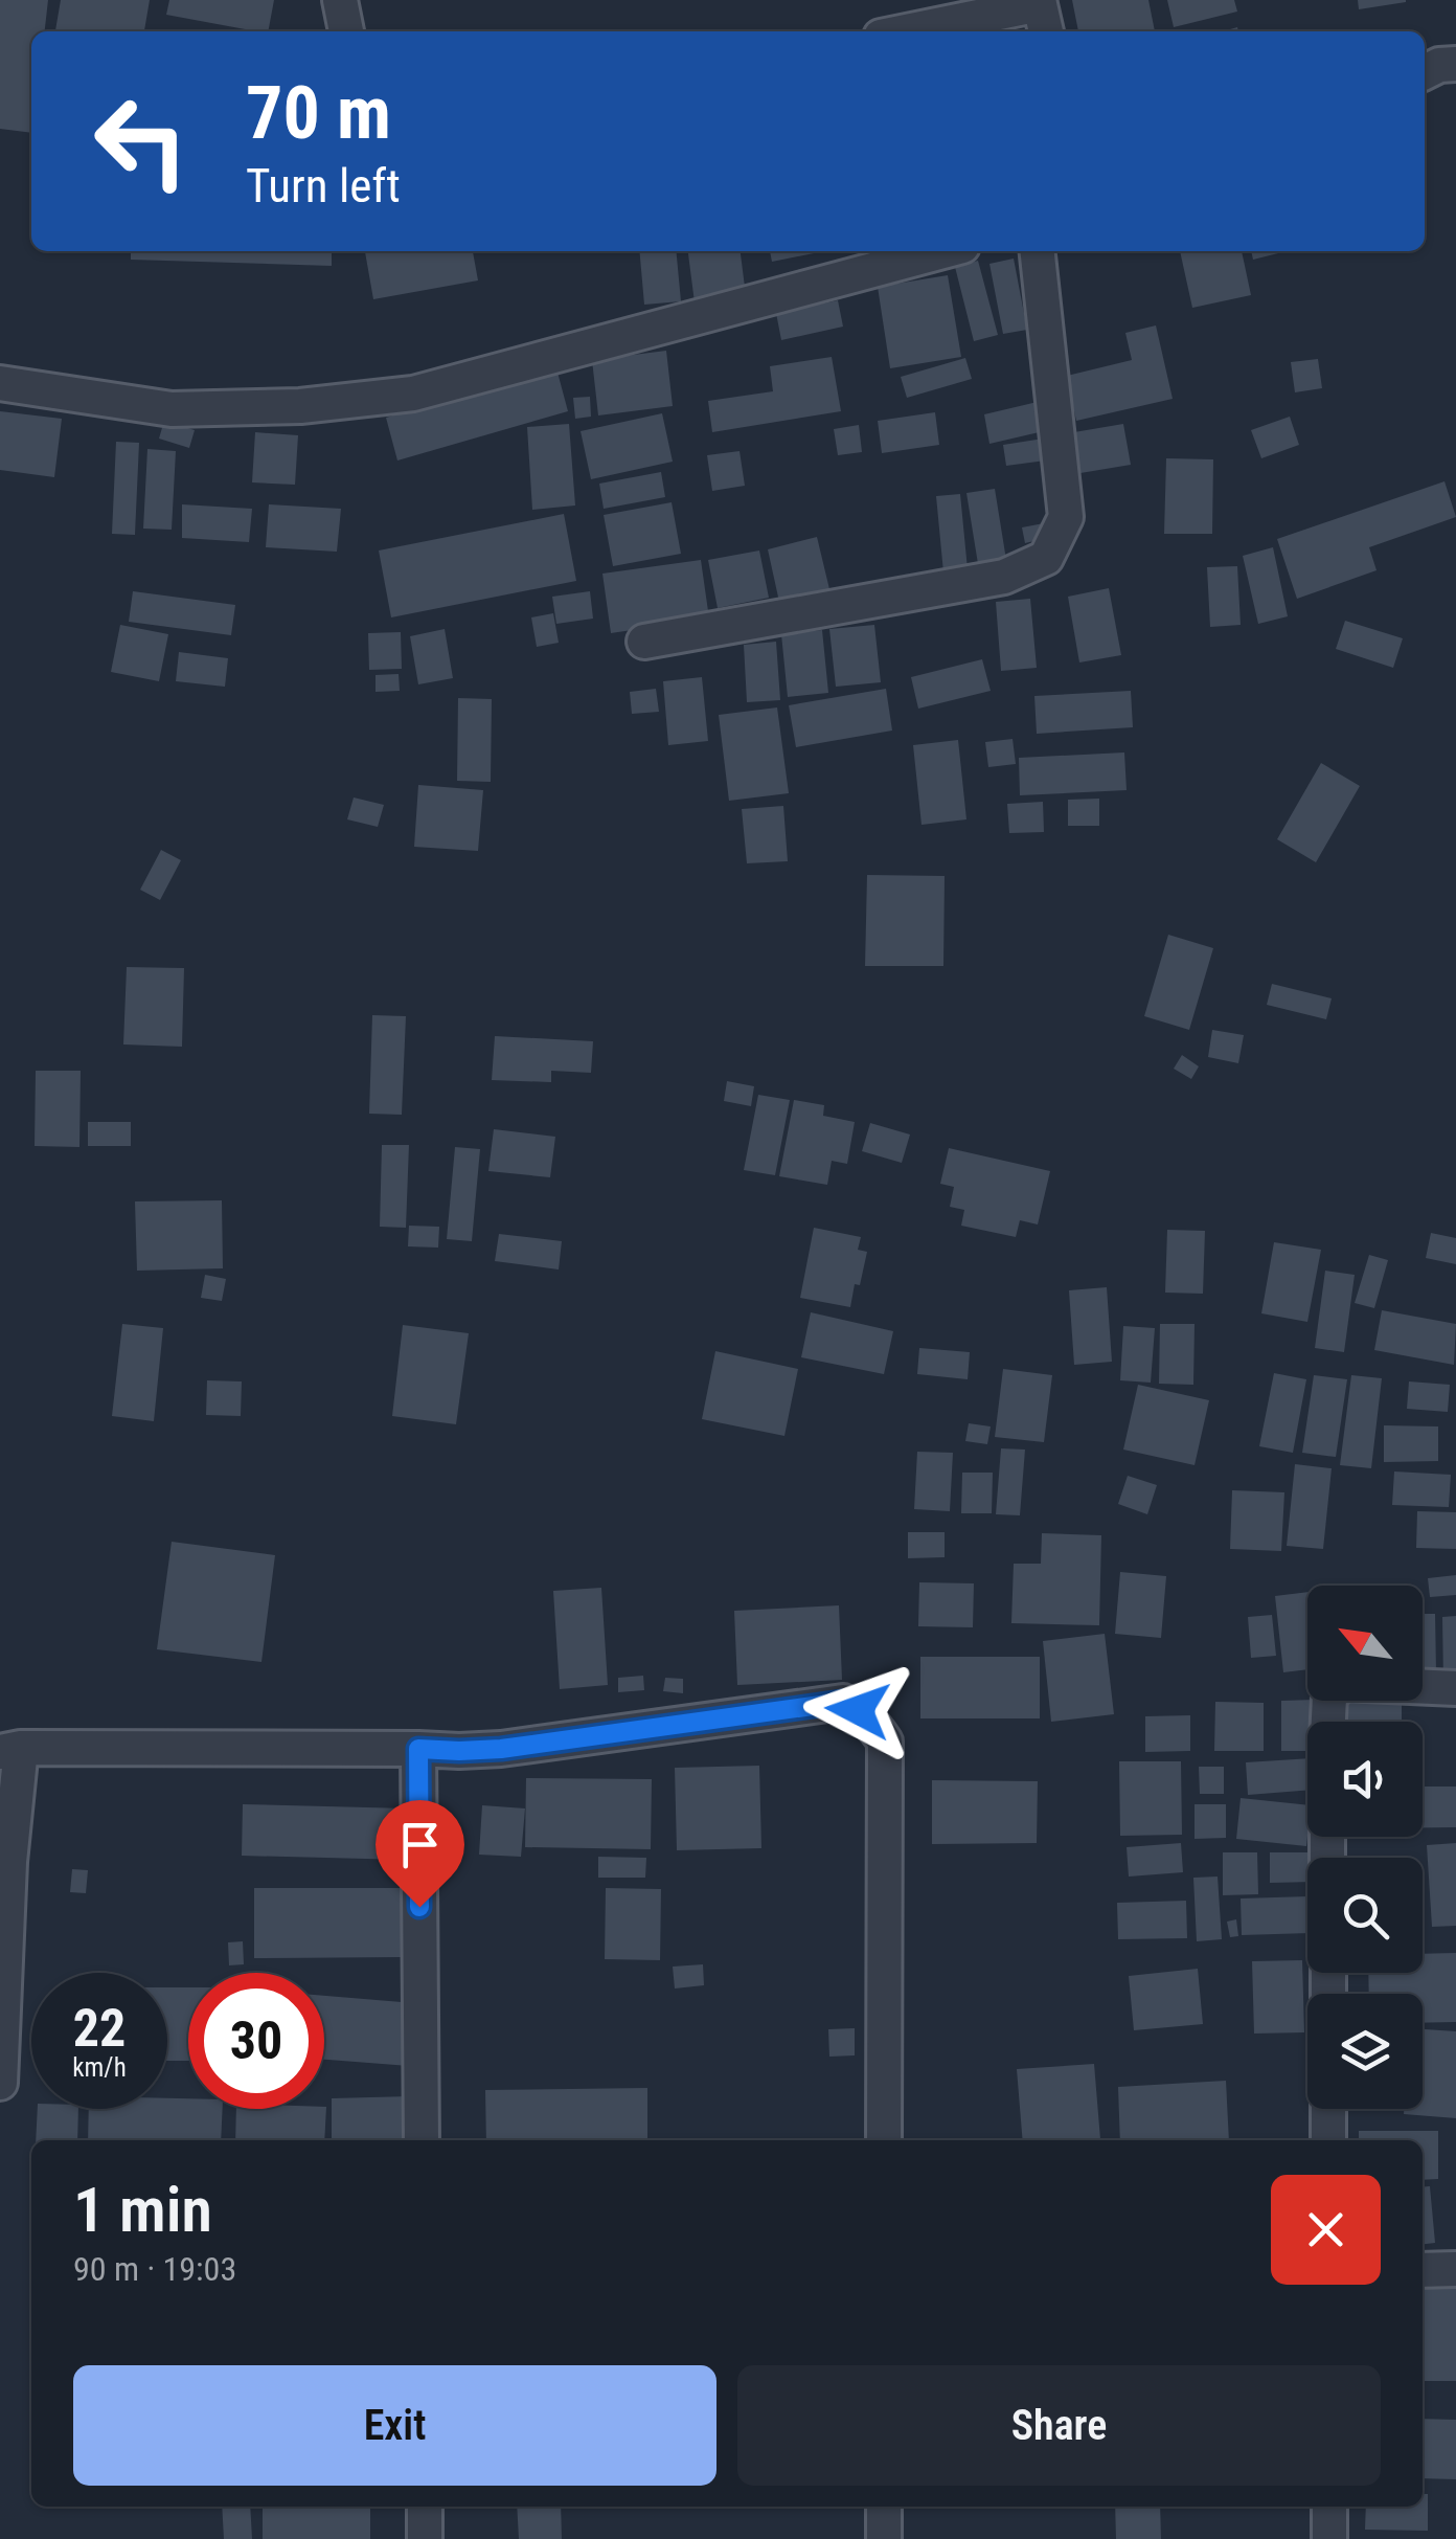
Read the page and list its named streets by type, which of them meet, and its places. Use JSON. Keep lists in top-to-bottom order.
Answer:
{
  "north": "top left",
  "page": {
    "turn": ["70 m", "Turn left"],
    "speed": "22 km/h",
    "limit": "30",
    "heading": ["1 min", "90 m · 19:03"],
    "buttons": ["Exit", "Share"]
  }
}
